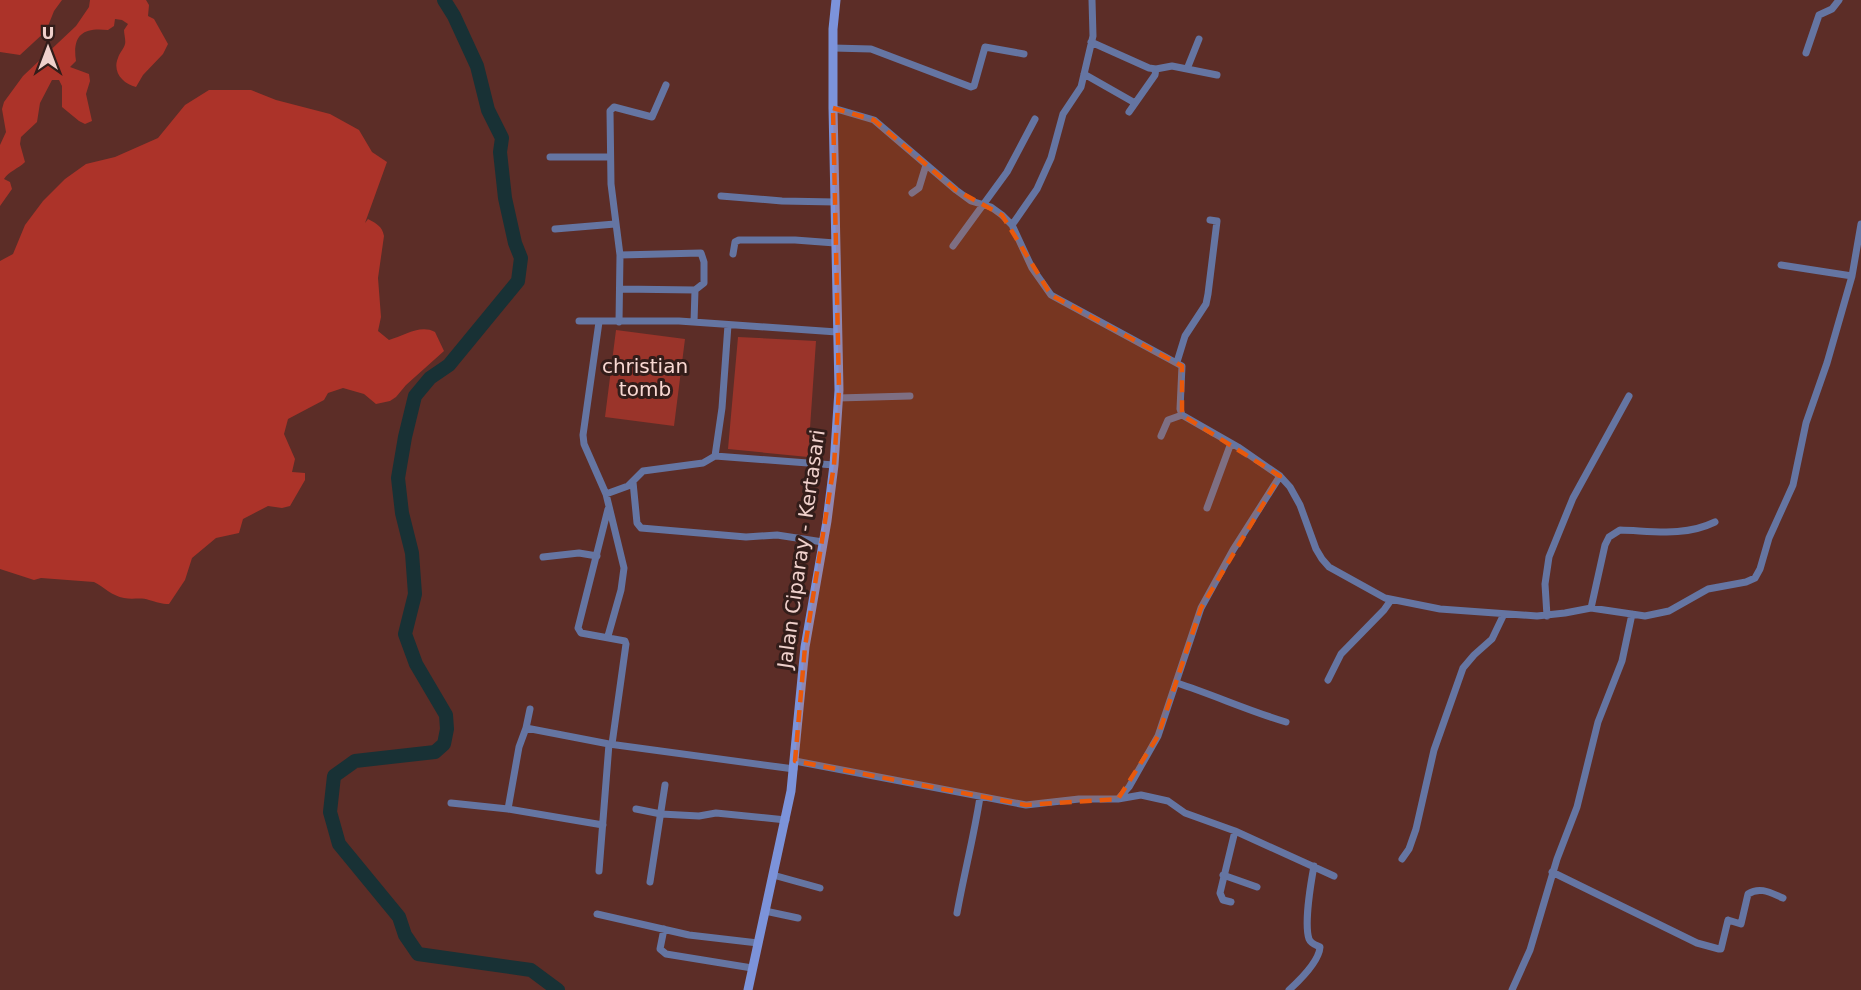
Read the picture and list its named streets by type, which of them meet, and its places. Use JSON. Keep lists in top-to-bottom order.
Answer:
{
  "streets": {
    "main road": ["Jalan Ciparay - Kertasari"]
  },
  "parks": ["christian tomb"],
  "north": "top"
}
